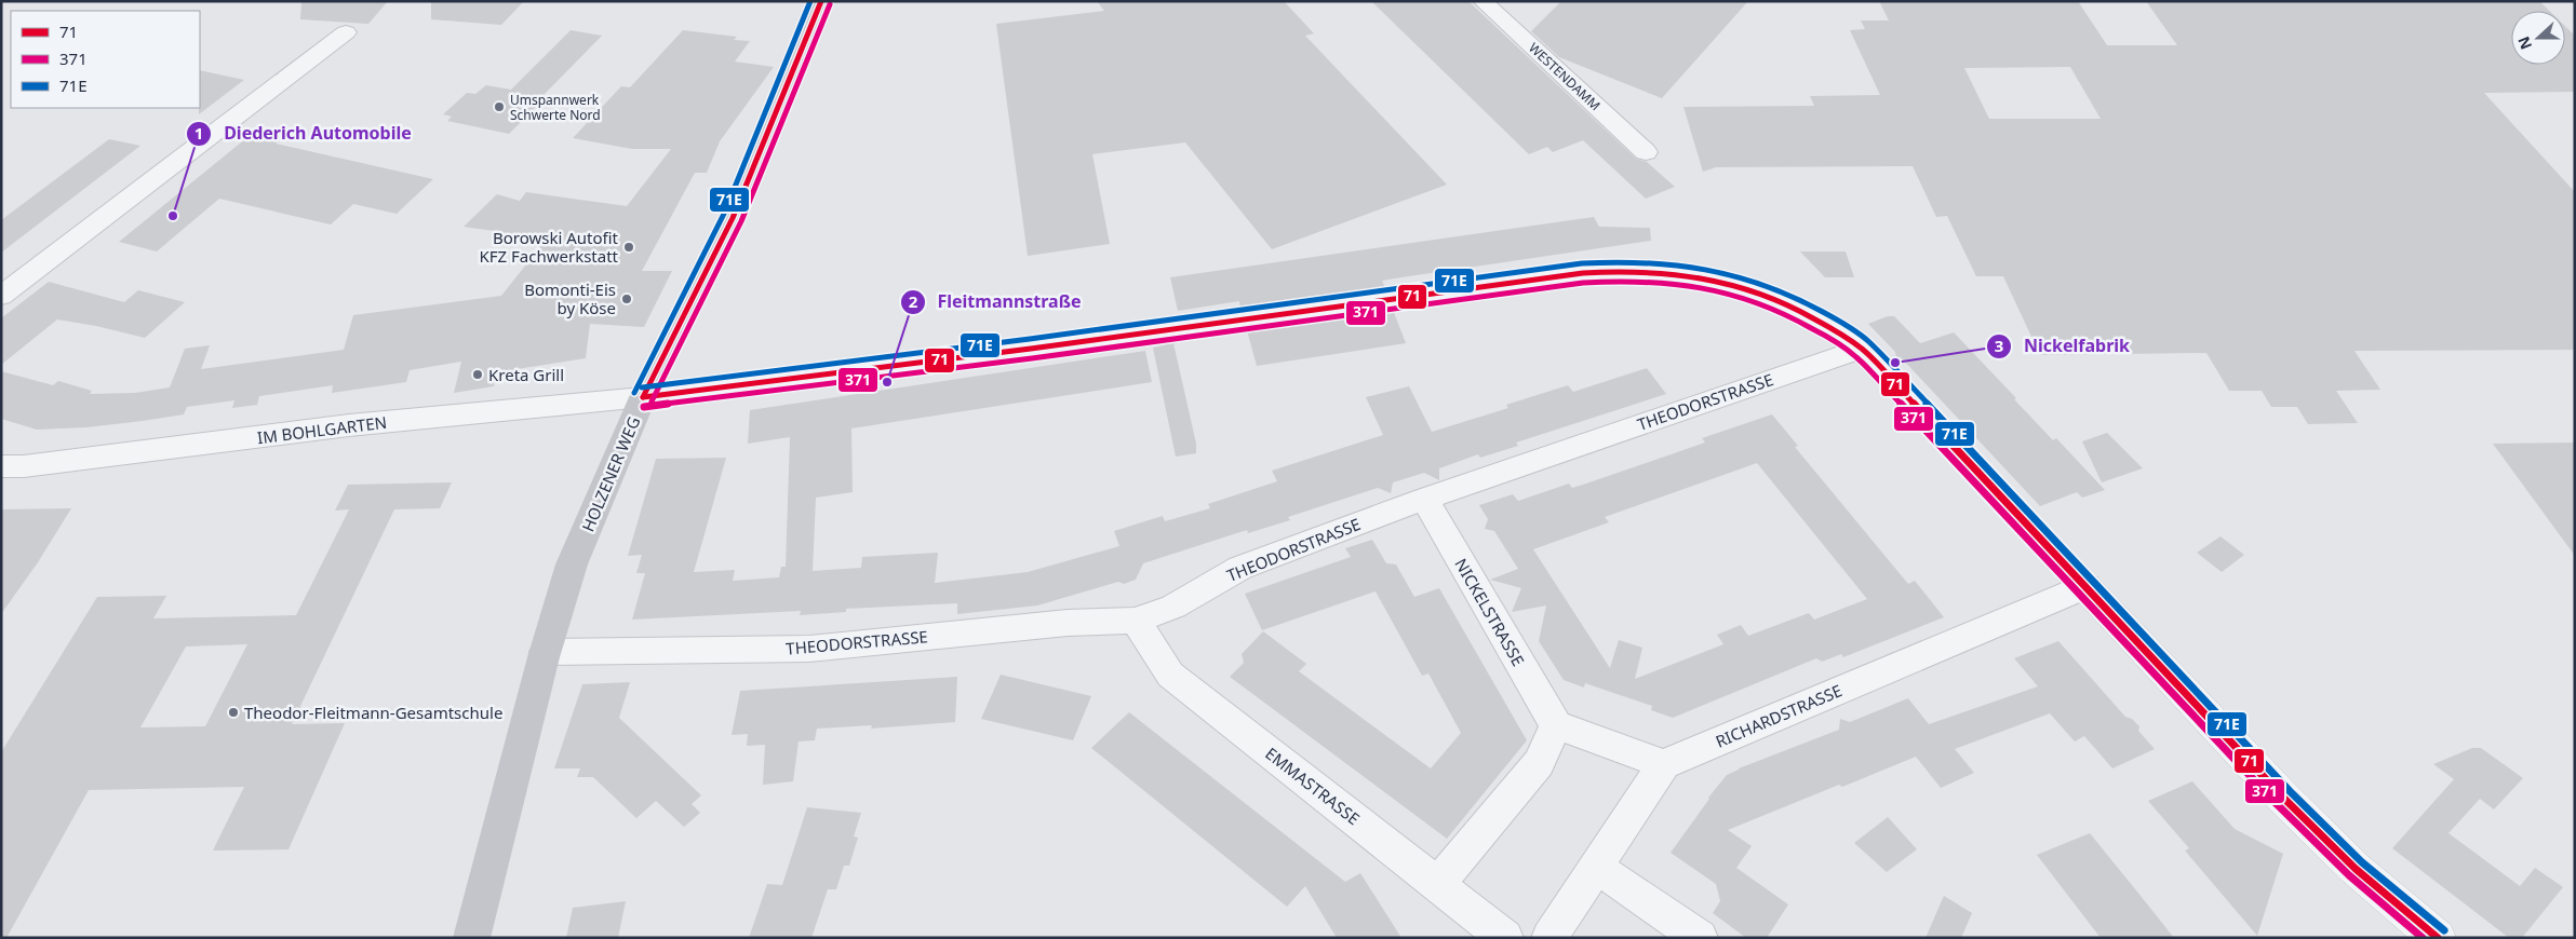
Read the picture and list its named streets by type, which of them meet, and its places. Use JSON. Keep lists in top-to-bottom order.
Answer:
{
  "streets": {
    "main road": ["HOLZENER WEG"],
    "street": [
      "WESTENDAMM",
      "THEODORSTRASSE",
      "IM BOHLGARTEN",
      "NICKELSTRASSE",
      "RICHARDSTRASSE",
      "EMMASTRASSE"
    ]
  },
  "crossings": [
    ["THEODORSTRASSE", "HOLZENER WEG"],
    ["THEODORSTRASSE", "NICKELSTRASSE"],
    ["THEODORSTRASSE", "EMMASTRASSE"],
    ["IM BOHLGARTEN", "HOLZENER WEG"]
  ],
  "places": [
    "Umspannwerk Schwerte Nord",
    "Diederich Automobile",
    "Borowski Autofit KFZ Fachwerkstatt",
    "Bomonti-Eis by Köse",
    "Nickelfabrik",
    "Kreta Grill",
    "Fleitmannstraße",
    "Theodor-Fleitmann-Gesamtschule"
  ],
  "lines": ["transit line 71", "transit line 71E", "transit line 371"],
  "legend": ["71", "371", "71E"],
  "north": "left"
}
